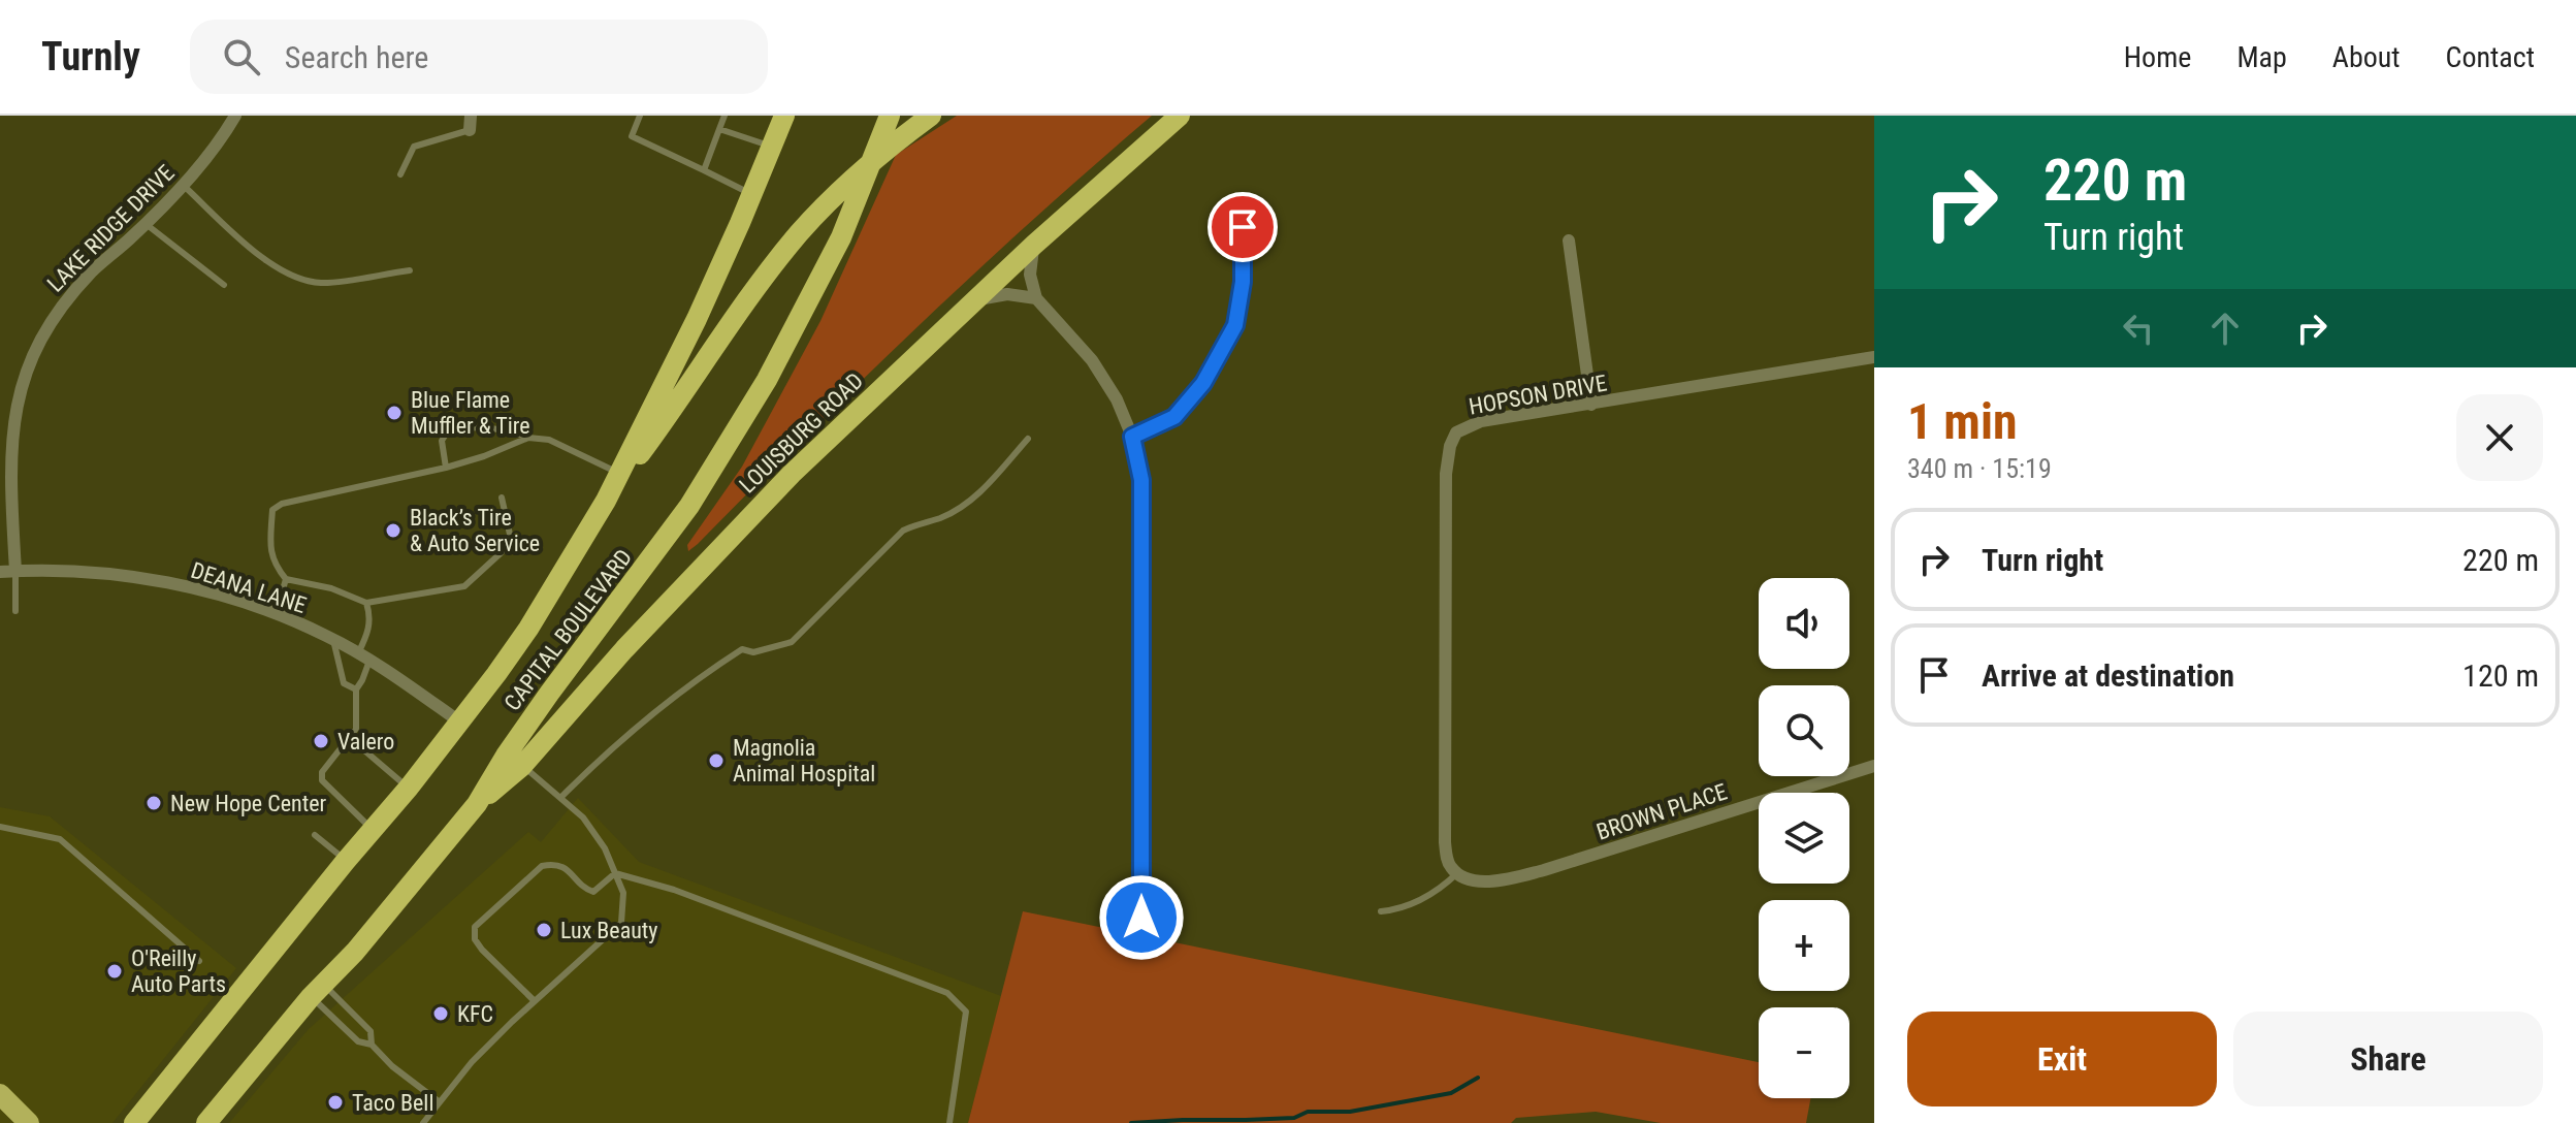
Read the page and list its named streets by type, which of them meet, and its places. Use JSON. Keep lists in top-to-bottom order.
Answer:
{
  "streets": {
    "highway": ["LOUISBURG ROAD", "CAPITAL BOULEVARD"],
    "street": [
      "LAKE RIDGE DRIVE",
      "HOPSON DRIVE",
      "DEANA LANE",
      "BROWN PLACE"
    ]
  },
  "crossings": [
    ["LAKE RIDGE DRIVE", "DEANA LANE"],
    ["HOPSON DRIVE", "BROWN PLACE"],
    ["LOUISBURG ROAD", "CAPITAL BOULEVARD"],
    ["DEANA LANE", "CAPITAL BOULEVARD"]
  ],
  "places": [
    "Blue Flame Muffler & Tire",
    "Black’s Tire & Auto Service",
    "Valero",
    "Magnolia Animal Hospital",
    "New Hope Center",
    "Lux Beauty",
    "O'Reilly Auto Parts",
    "KFC",
    "Taco Bell"
  ],
  "page": {
    "header": "Turnly",
    "search": "Search here",
    "nav": [
      "Home",
      "Map",
      "About",
      "Contact"
    ],
    "turn": ["220 m", "Turn right"],
    "heading": ["1 min", "340 m · 15:19"],
    "list": [
      {
        "name": "Turn right",
        "value": "220 m"
      },
      {
        "name": "Arrive at destination",
        "value": "120 m"
      }
    ],
    "map_buttons": ["+", "−"],
    "buttons": ["Exit", "Share"]
  }
}
